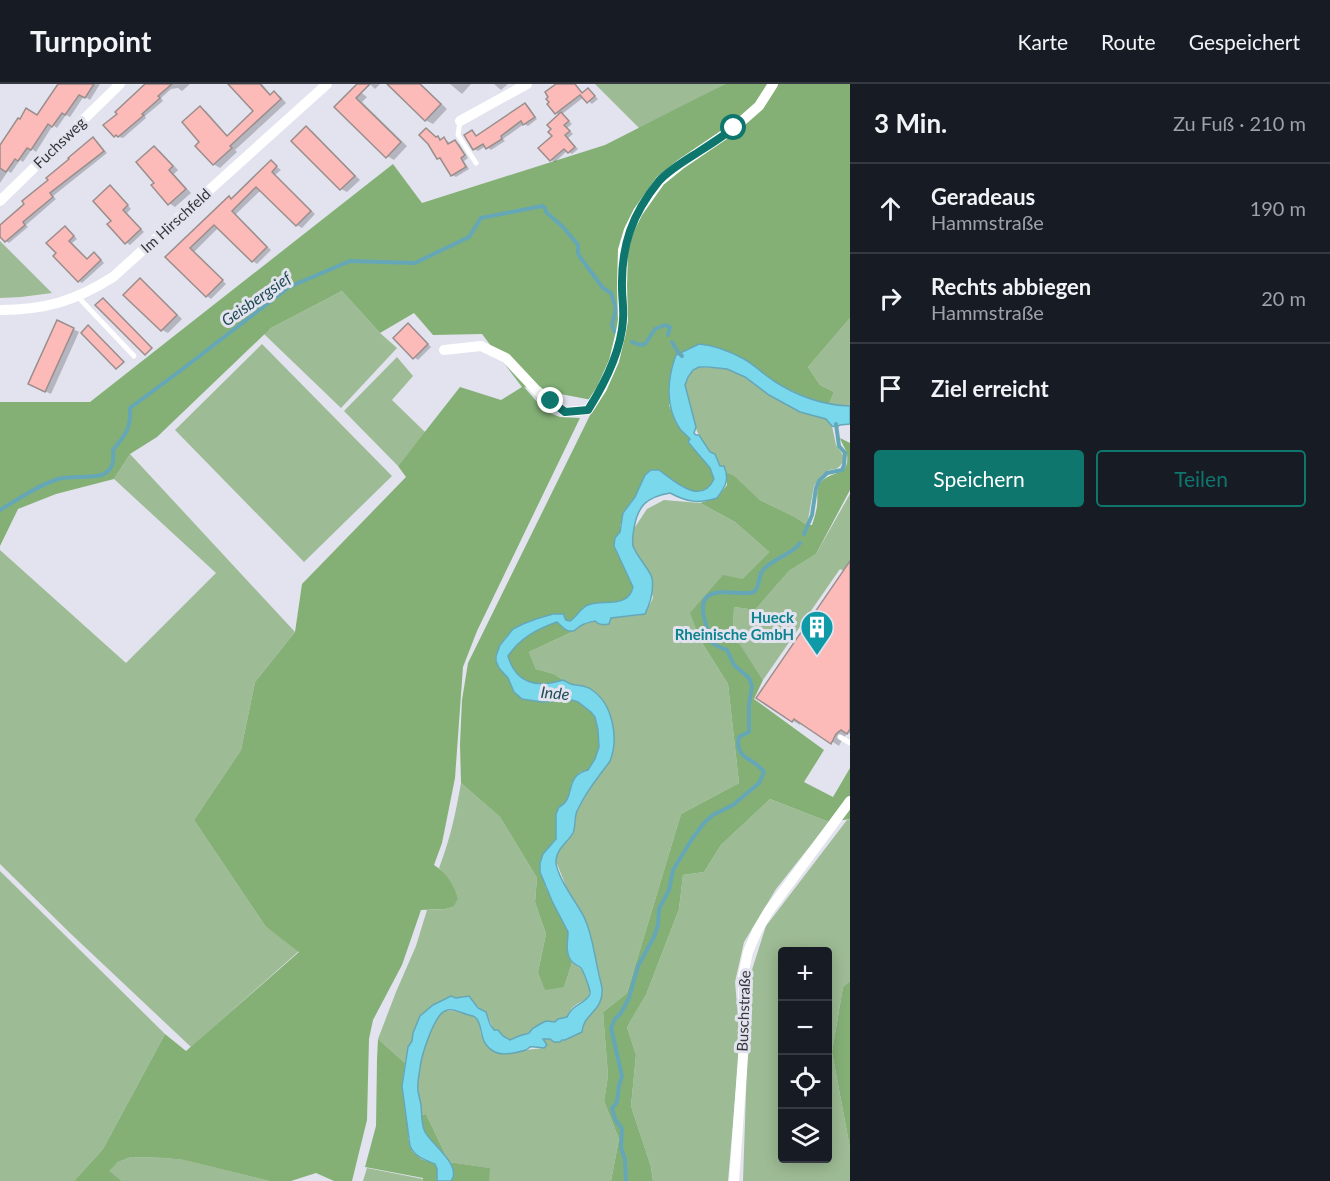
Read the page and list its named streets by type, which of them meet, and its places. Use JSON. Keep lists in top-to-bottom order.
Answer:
{
  "streets": {
    "street": ["Fuchsweg", "Im Hirschfeld", "Buschstraße"]
  },
  "water": ["Geisbergsief", "Inde"],
  "places": {
    "building": ["Hueck Rheinische GmbH"]
  },
  "page": {
    "header": "Turnpoint",
    "nav": ["Karte", "Route", "Gespeichert"],
    "heading": ["3 Min.", "Zu Fuß · 210 m"],
    "list": [
      ["Geradeaus", "Hammstraße", "190 m"],
      ["Rechts abbiegen", "Hammstraße", "20 m"],
      "Ziel erreicht"
    ],
    "buttons": ["Speichern", "Teilen"],
    "map_buttons": ["+", "−"]
  }
}
